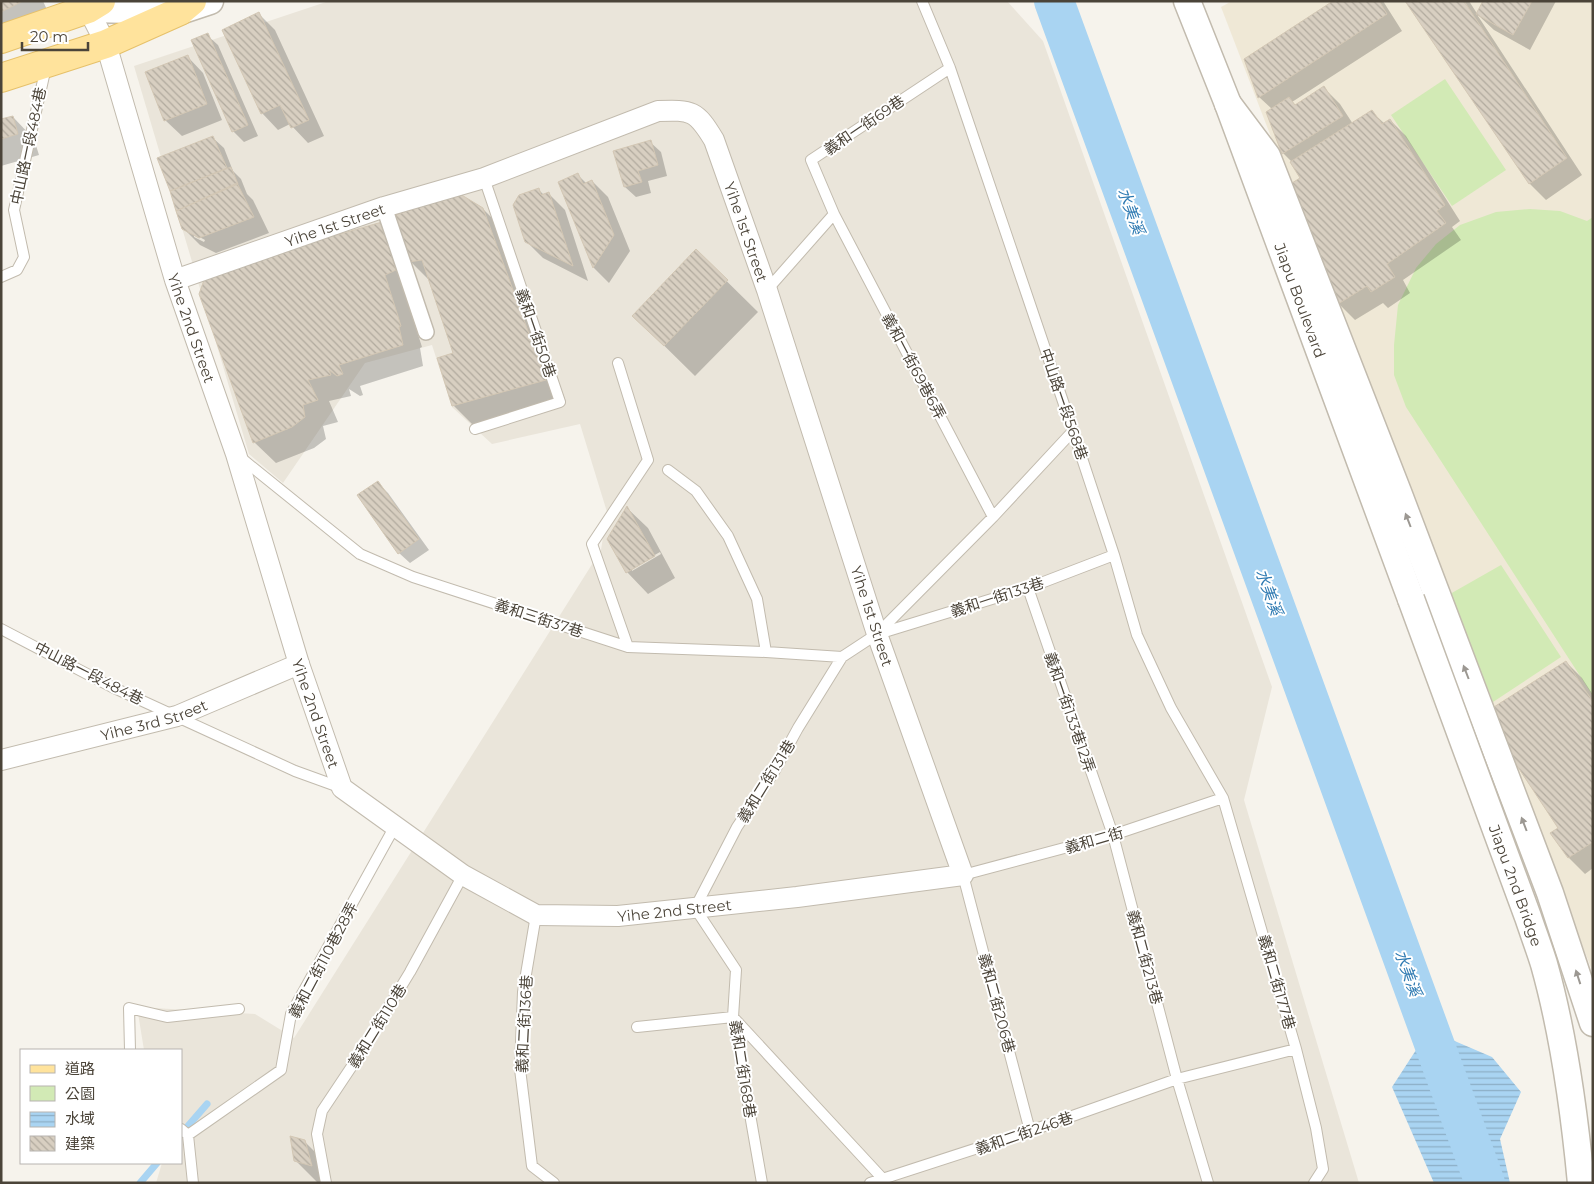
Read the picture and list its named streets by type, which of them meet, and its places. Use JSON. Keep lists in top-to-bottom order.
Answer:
{
  "streets": {
    "street": [
      "Yihe 1st Street",
      "Jiapu Boulevard",
      "Yihe 2nd Street",
      "Yihe 3rd Street",
      "Jiapu 2nd Bridge"
    ],
    "lane": [
      "義和一街69巷",
      "中山路一段484巷",
      "義和一街50巷",
      "義和一街69巷6弄",
      "中山路一段568巷",
      "義和一街133巷",
      "義和三街37巷",
      "義和一街133巷12弄",
      "義和二街131巷",
      "義和二街",
      "義和二街213巷",
      "義和二街110巷28弄",
      "義和二街177巷",
      "義和二街206巷",
      "義和二街136巷",
      "義和二街110巷",
      "義和二街168巷",
      "義和二街246巷"
    ]
  },
  "crossings": [
    ["義和一街69巷", "義和一街69巷6弄"],
    ["義和一街69巷", "中山路一段568巷"],
    ["中山路一段484巷", "Yihe 2nd Street"],
    ["中山路一段484巷", "Yihe 3rd Street"],
    ["Yihe 1st Street", "Yihe 2nd Street"],
    ["Yihe 1st Street", "義和一街50巷"],
    ["Yihe 1st Street", "義和一街133巷"],
    ["Yihe 1st Street", "義和二街"],
    ["Yihe 1st Street", "義和二街206巷"],
    ["Jiapu Boulevard", "Jiapu 2nd Bridge"],
    ["Yihe 2nd Street", "義和三街37巷"],
    ["Yihe 2nd Street", "Yihe 3rd Street"],
    ["Yihe 2nd Street", "義和二街131巷"],
    ["Yihe 2nd Street", "義和二街"],
    ["Yihe 2nd Street", "義和二街110巷28弄"],
    ["Yihe 2nd Street", "義和二街206巷"],
    ["Yihe 2nd Street", "義和二街136巷"],
    ["Yihe 2nd Street", "義和二街110巷"],
    ["Yihe 2nd Street", "義和二街168巷"],
    ["中山路一段568巷", "義和一街133巷"],
    ["中山路一段568巷", "義和二街"],
    ["中山路一段568巷", "義和二街177巷"],
    ["義和一街133巷", "義和一街133巷12弄"],
    ["義和三街37巷", "義和二街131巷"],
    ["義和一街133巷12弄", "義和二街"],
    ["義和一街133巷12弄", "義和二街213巷"],
    ["義和二街131巷", "義和二街168巷"],
    ["義和二街", "義和二街213巷"],
    ["義和二街", "義和二街177巷"],
    ["義和二街", "義和二街206巷"],
    ["義和二街213巷", "義和二街246巷"],
    ["義和二街206巷", "義和二街246巷"]
  ],
  "water": ["水美溪"],
  "legend": [
    "道路",
    "公園",
    "水域",
    "建築"
  ],
  "scale_bar": "20 m"
}
